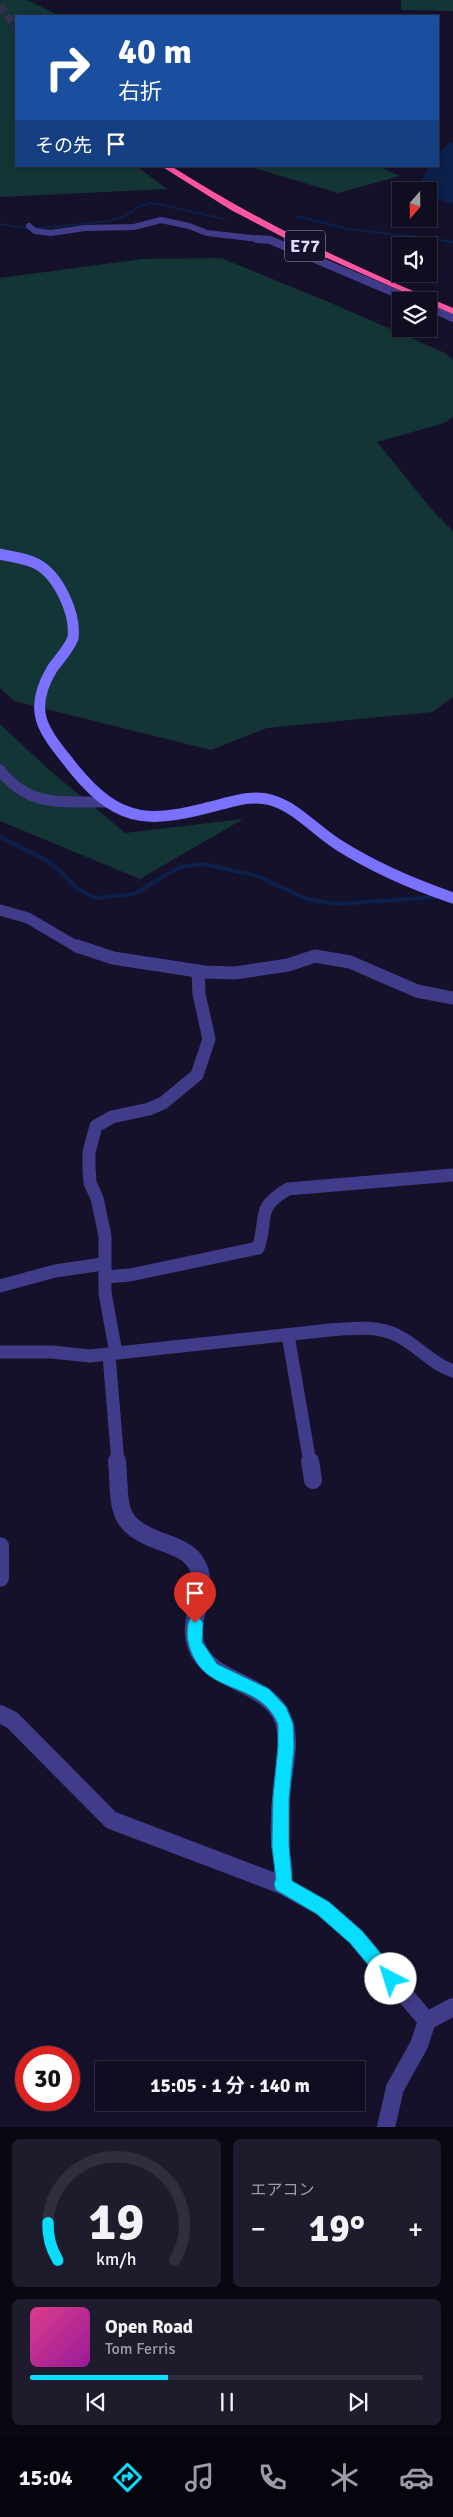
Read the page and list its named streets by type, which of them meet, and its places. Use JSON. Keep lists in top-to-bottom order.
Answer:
{
  "streets": {
    "highway": ["E77"]
  },
  "north": "bottom",
  "page": {
    "turn": ["40 m", "右折"],
    "then": "その先",
    "limit": "30",
    "trip": "15:05 · 1 分 · 140 m",
    "tile": "エアコン",
    "heat": ["−", "19°", "+"],
    "song": ["Open Road", "Tom Ferris"],
    "tabs": "15:04",
    "gauge": ["19", "km/h"]
  }
}
